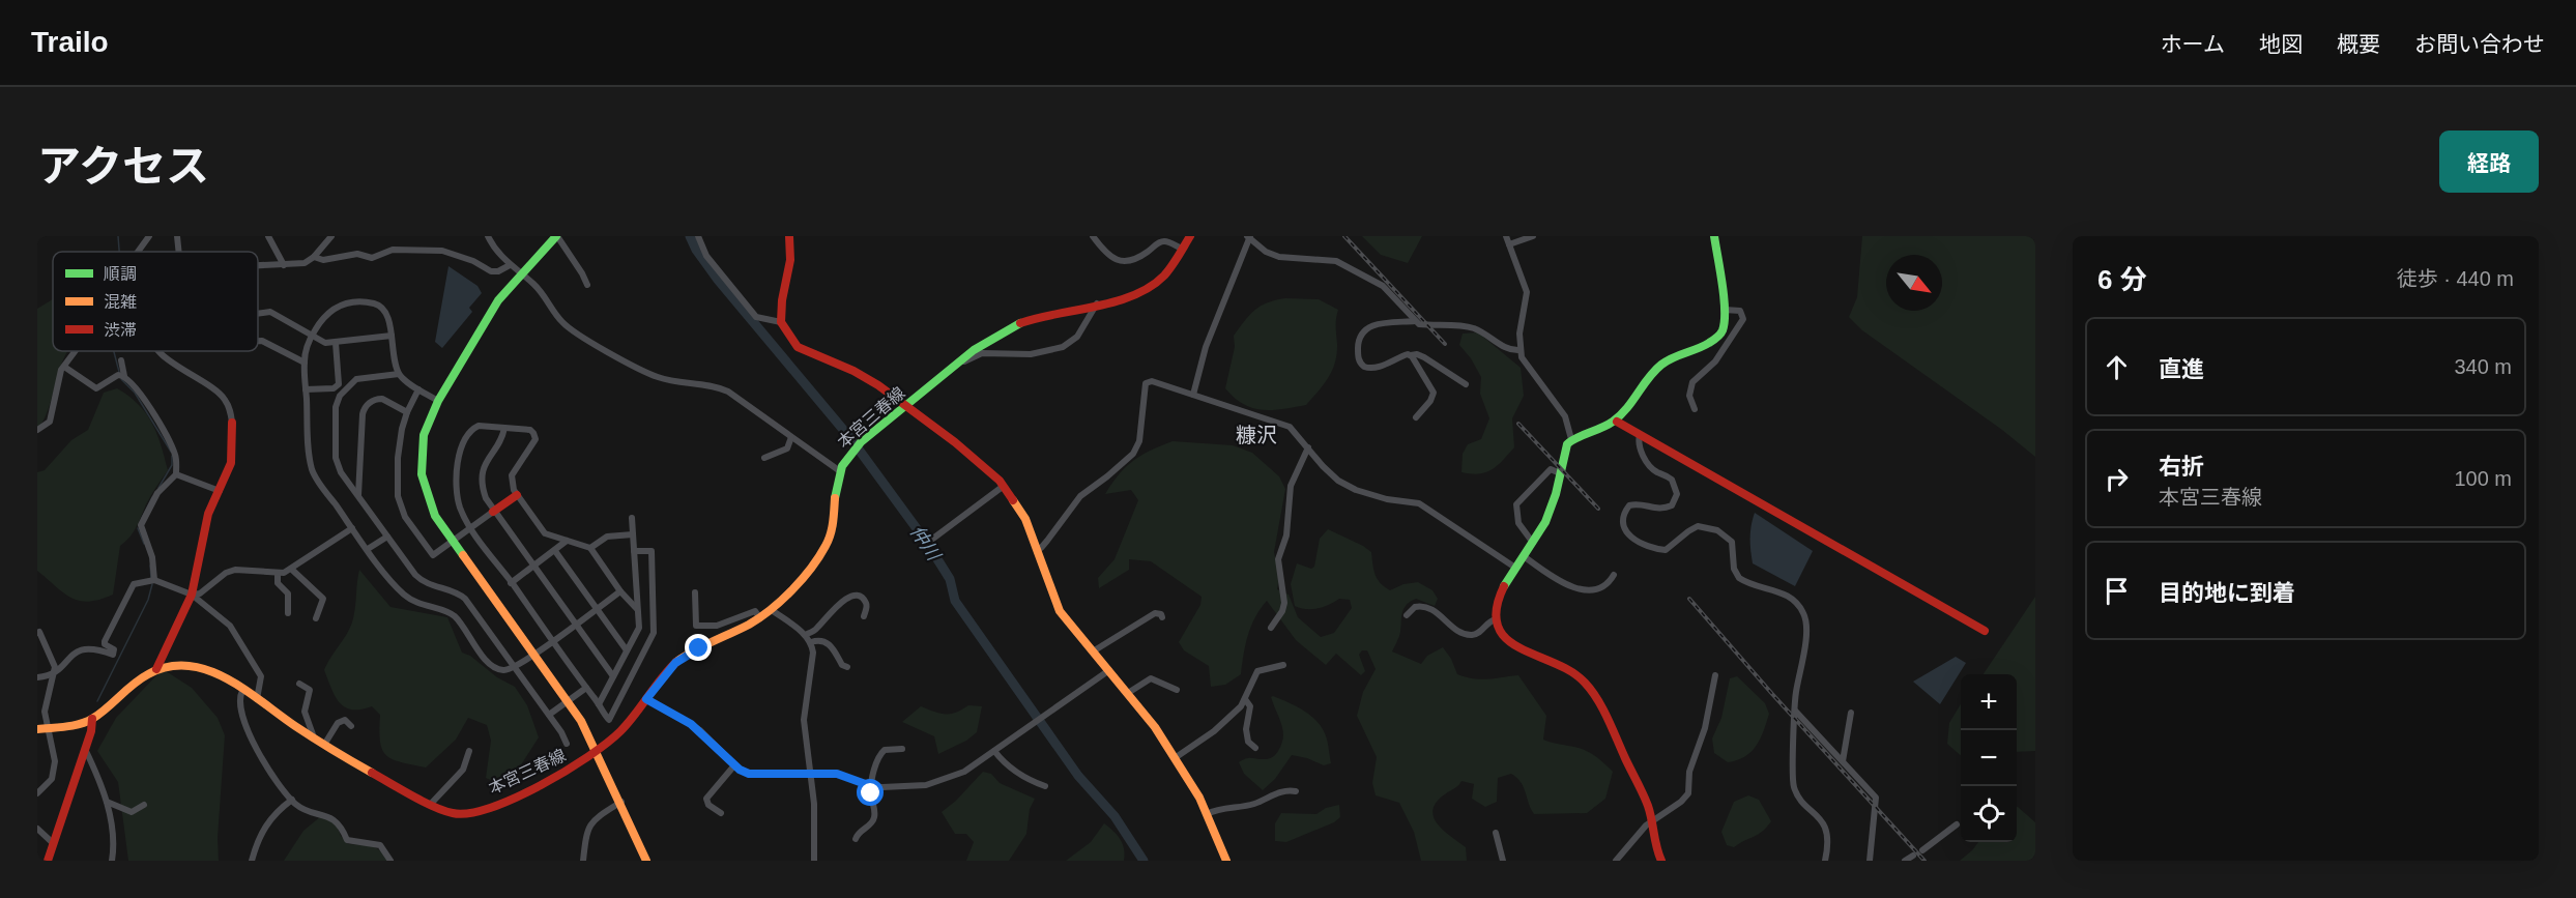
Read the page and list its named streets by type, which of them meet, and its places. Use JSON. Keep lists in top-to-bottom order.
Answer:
{
  "streets": {
    "street": ["本宮三春線"]
  },
  "districts": ["糠沢"],
  "water": ["仲川"],
  "legend": ["順調", "混雑", "渋滞"],
  "north": "bottom right",
  "page": {
    "header": "Trailo",
    "nav": [
      "ホーム",
      "地図",
      "概要",
      "お問い合わせ"
    ],
    "title": "アクセス",
    "buttons": "経路",
    "heading": ["6 分", "徒歩 · 440 m"],
    "list": [
      ["直進", "340 m"],
      ["右折", "本宮三春線", "100 m"],
      "目的地に到着"
    ],
    "map_buttons": ["+", "−"]
  }
}
